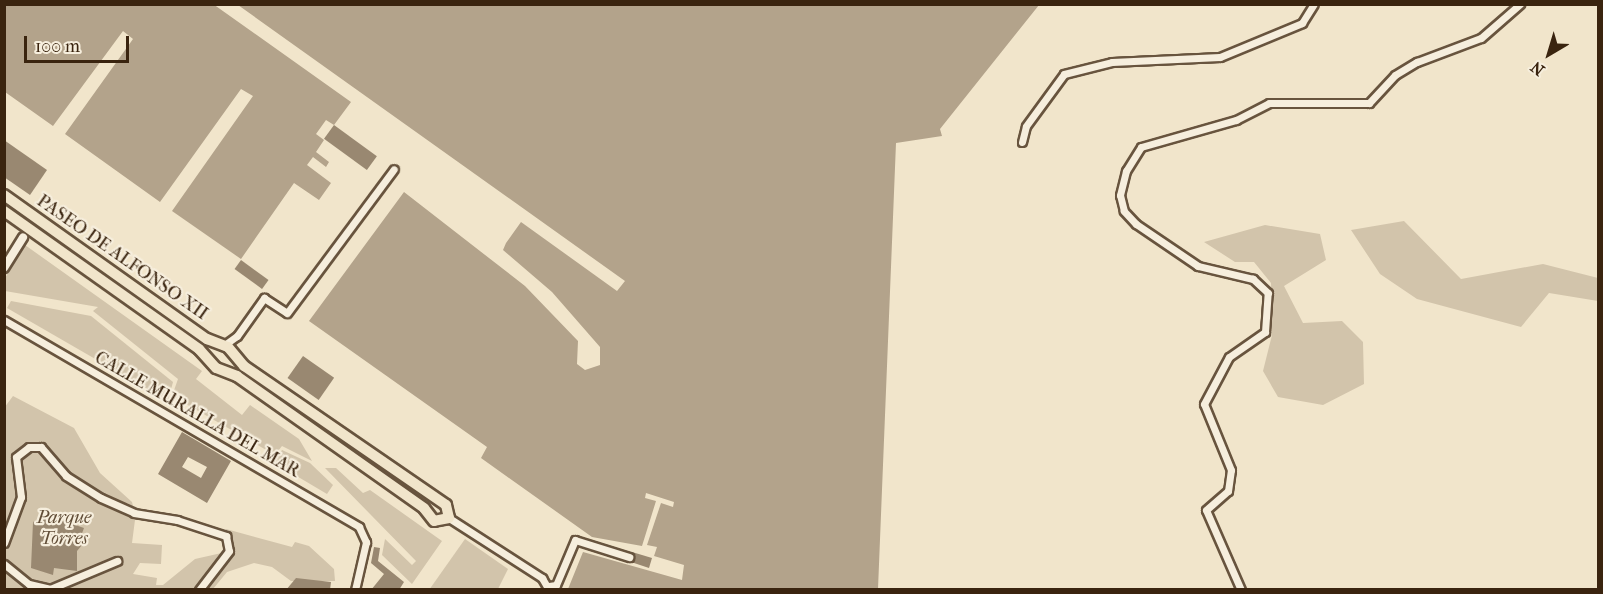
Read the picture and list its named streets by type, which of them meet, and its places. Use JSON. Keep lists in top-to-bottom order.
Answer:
{
  "streets": {
    "main road": ["PASEO DE ALFONSO XII"],
    "street": ["CALLE MURALLA DEL MAR"]
  },
  "parks": ["Parque Torres"],
  "scale_bar": "100 m",
  "north": "bottom left"
}
